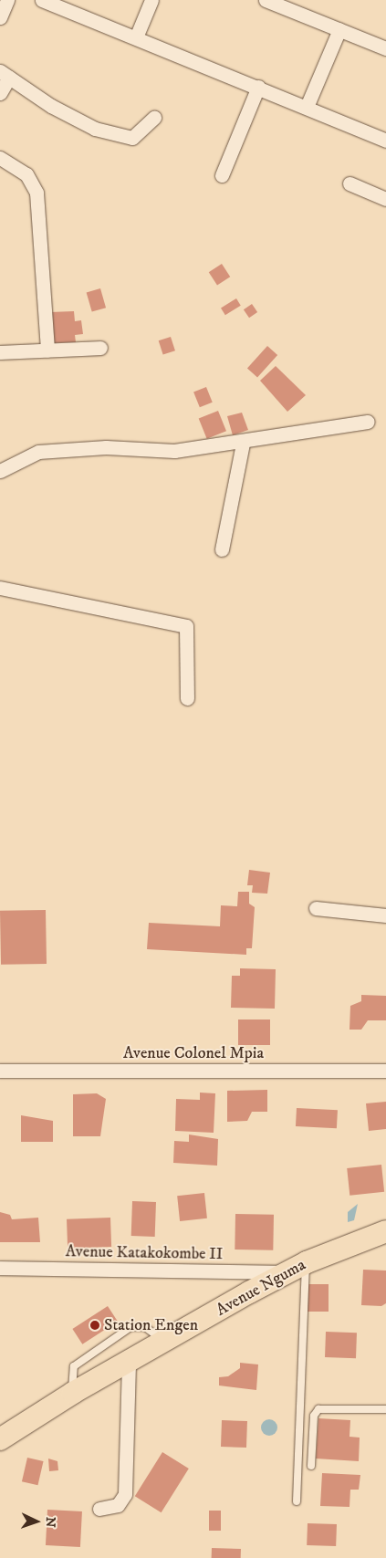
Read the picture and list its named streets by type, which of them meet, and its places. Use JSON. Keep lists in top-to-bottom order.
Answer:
{
  "streets": {
    "main road": ["Avenue Nguma"],
    "street": ["Avenue Colonel Mpia", "Avenue Katakokombe II"]
  },
  "crossings": [
    ["Avenue Katakokombe II", "Avenue Nguma"]
  ],
  "places": ["Station Engen"],
  "north": "right"
}
